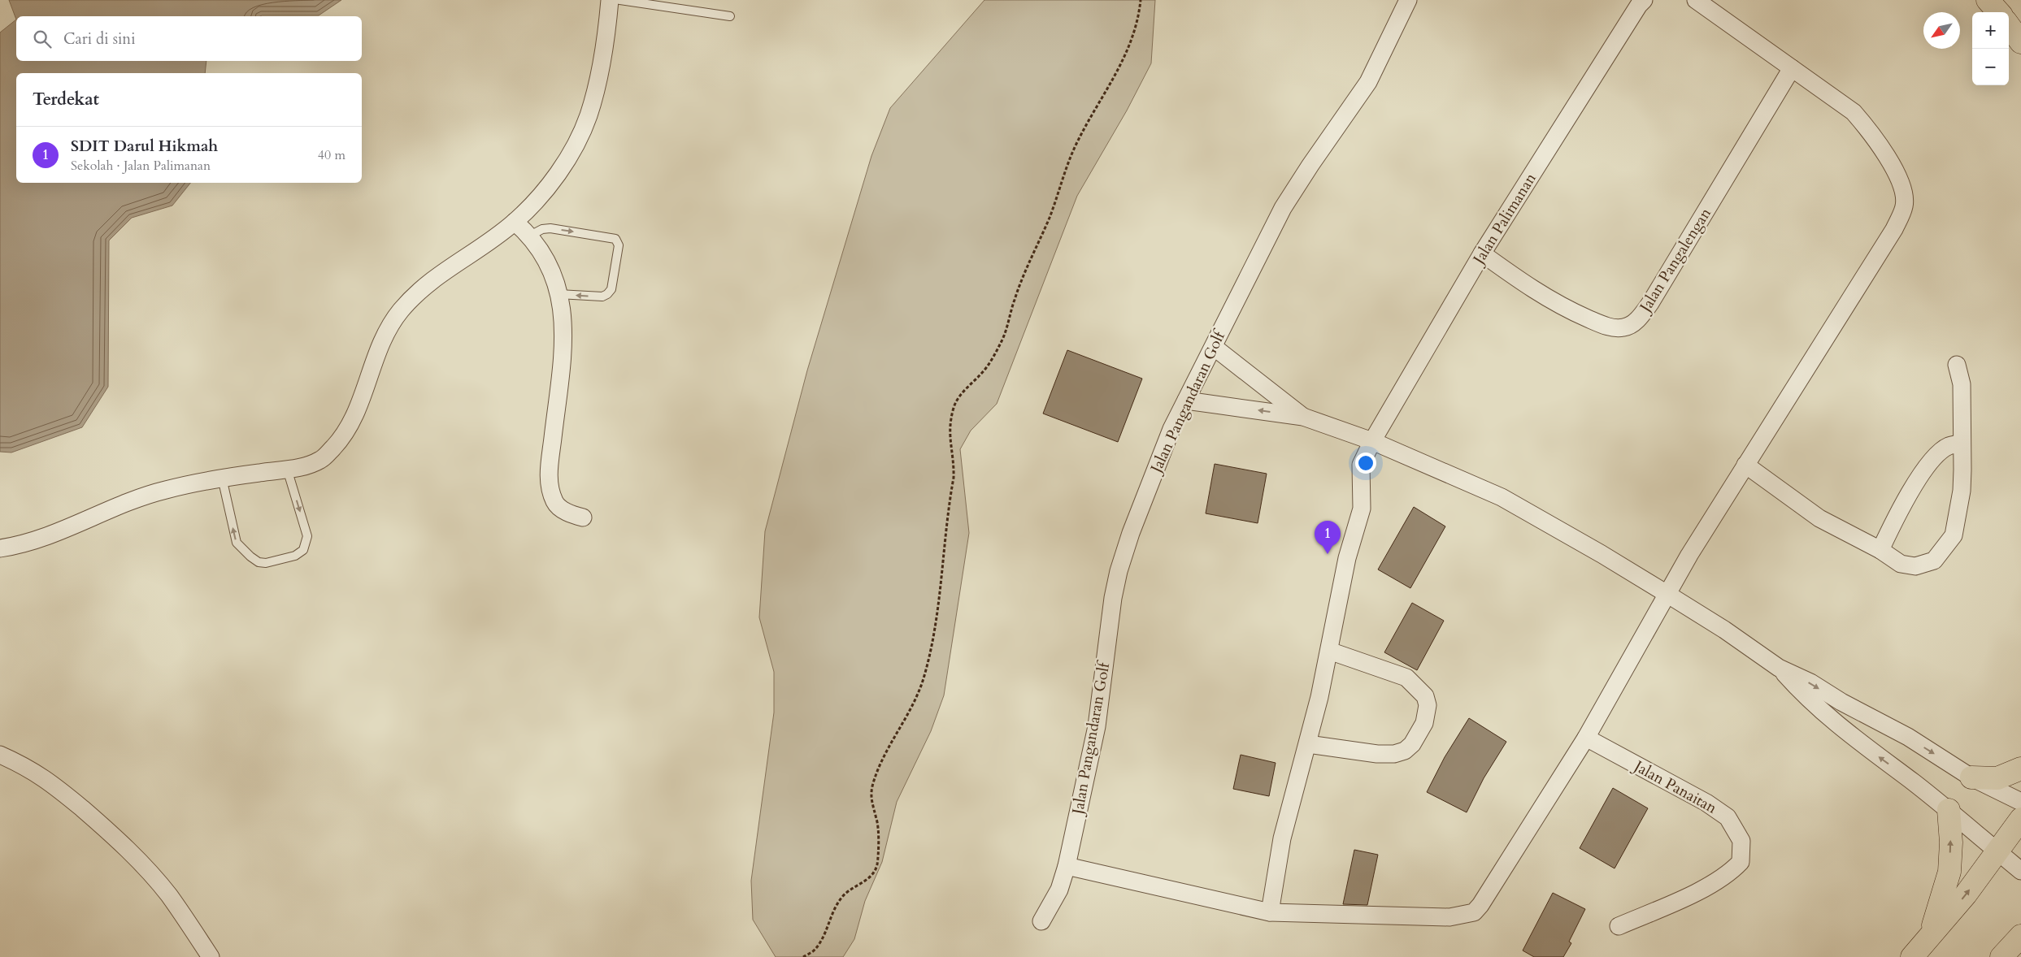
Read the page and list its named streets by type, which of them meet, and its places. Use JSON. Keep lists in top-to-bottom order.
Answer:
{
  "streets": {
    "street": [
      "Jalan Palimanan",
      "Jalan Pangalengan",
      "Jalan Pangandaran Golf",
      "Jalan Panaitan"
    ]
  },
  "crossings": [
    ["Jalan Palimanan", "Jalan Pangalengan"]
  ],
  "north": "bottom left",
  "page": {
    "map_buttons": ["+", "−"],
    "search": "Cari di sini",
    "heading": "Terdekat",
    "list": [
      {
        "mark": "1",
        "name": "SDIT Darul Hikmah",
        "note": "Sekolah · Jalan Palimanan",
        "value": "40 m"
      }
    ],
    "pins": "1"
  }
}
